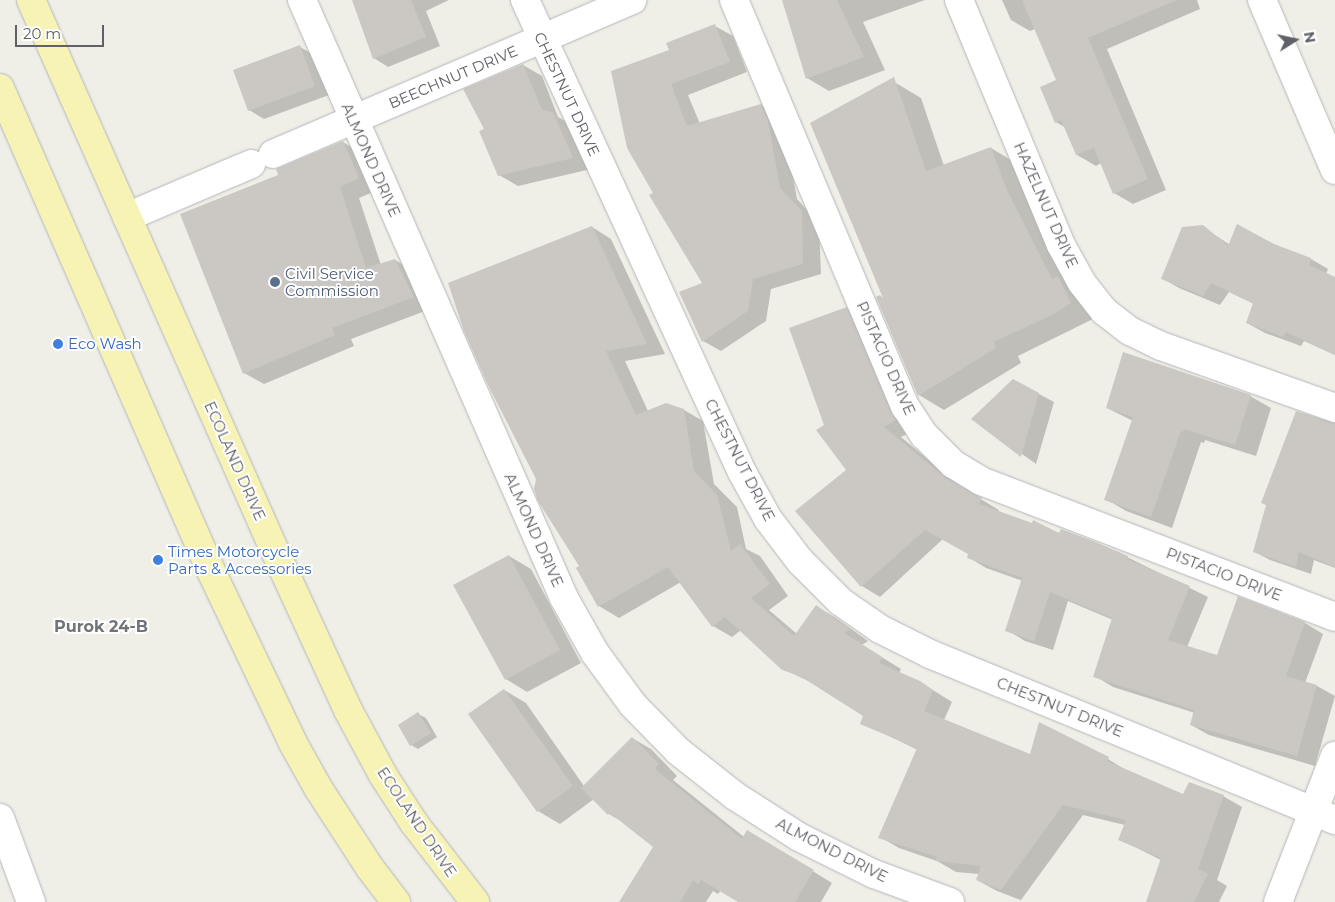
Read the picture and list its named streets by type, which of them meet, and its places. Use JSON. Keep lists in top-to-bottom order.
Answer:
{
  "streets": {
    "main road": ["ECOLAND DRIVE"],
    "street": [
      "BEECHNUT DRIVE",
      "CHESTNUT DRIVE",
      "ALMOND DRIVE",
      "HAZELNUT DRIVE",
      "PISTACIO DRIVE"
    ]
  },
  "crossings": [
    ["BEECHNUT DRIVE", "CHESTNUT DRIVE"],
    ["BEECHNUT DRIVE", "ALMOND DRIVE"],
    ["BEECHNUT DRIVE", "ECOLAND DRIVE"]
  ],
  "districts": ["Purok 24-B"],
  "places": ["Civil Service Commission", "Eco Wash", "Times Motorcycle Parts & Accessories"],
  "scale_bar": "20 m",
  "north": "right"
}
